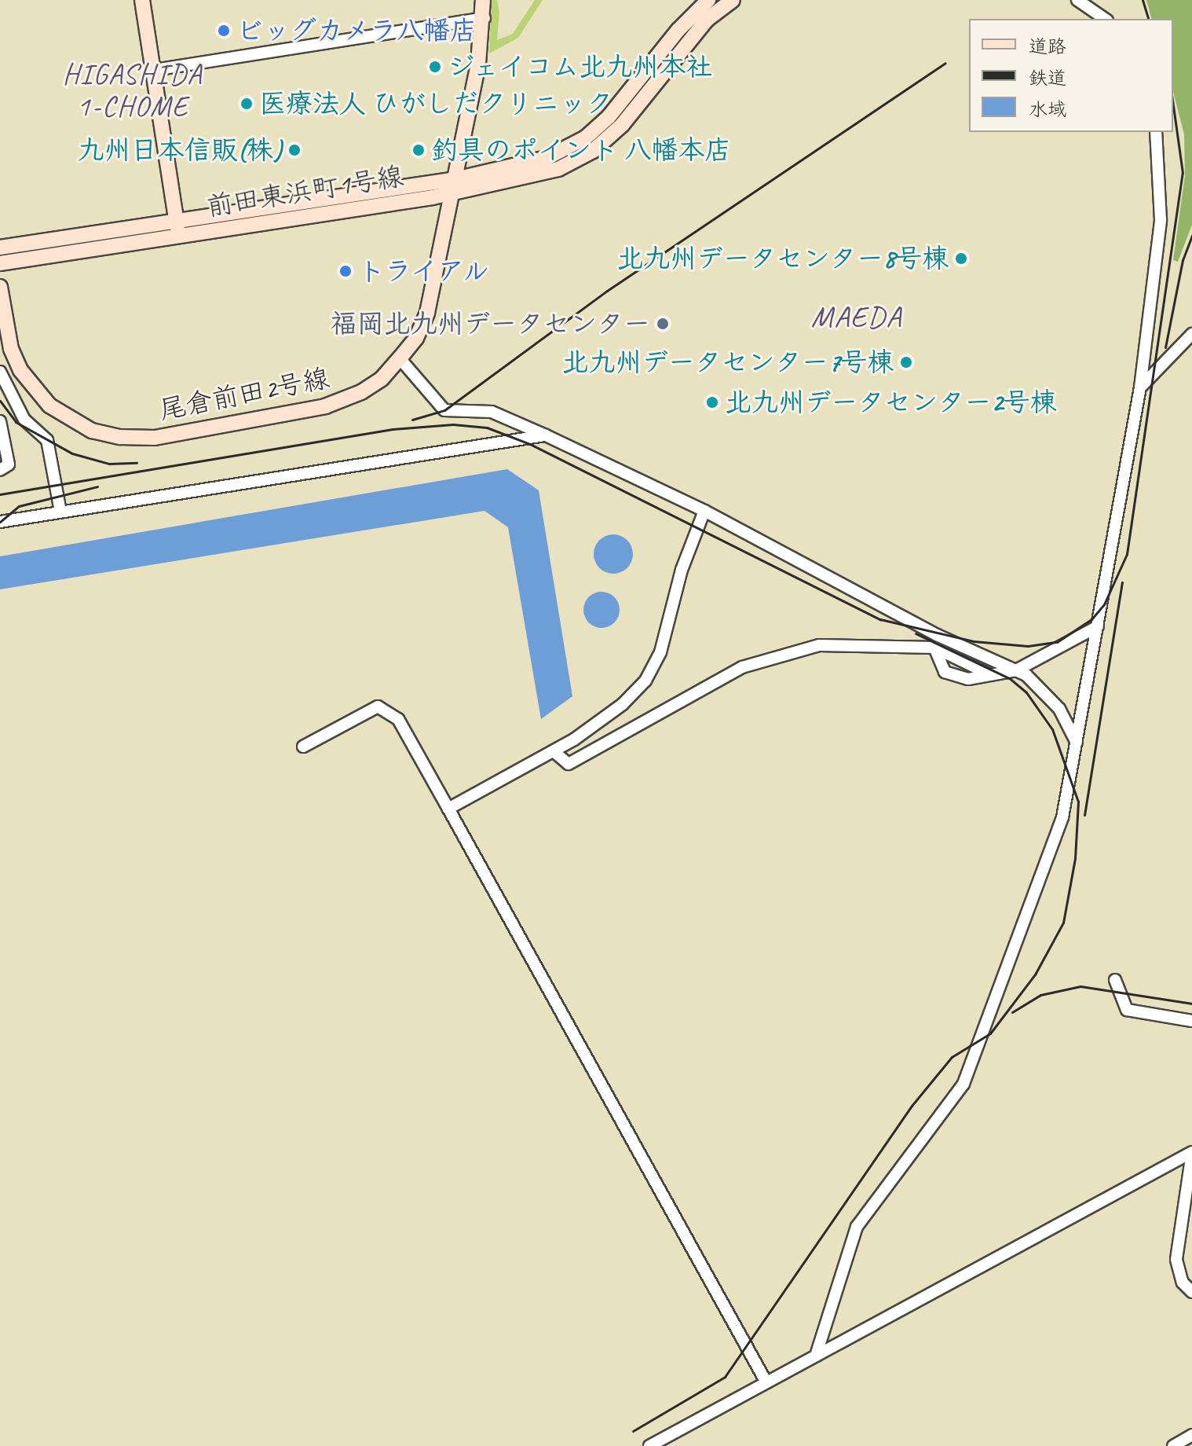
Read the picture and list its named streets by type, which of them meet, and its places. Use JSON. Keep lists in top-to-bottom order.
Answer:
{
  "streets": {
    "street": ["前田東浜町1号線", "尾倉前田2号線"]
  },
  "crossings": [
    ["前田東浜町1号線", "尾倉前田2号線"]
  ],
  "districts": ["HIGASHIDA 1-CHOME", "MAEDA"],
  "places": [
    "ビッグカメラ八幡店",
    "ジェイコム北九州本社",
    "医療法人 ひがしだクリニック",
    "九州日本信販(株)",
    "釣具のポイント 八幡本店",
    "北九州データセンター8号棟",
    "トライアル",
    "福岡北九州データセンター",
    "北九州データセンター7号棟",
    "北九州データセンター2号棟"
  ],
  "legend": ["道路", "鉄道", "水域"]
}
